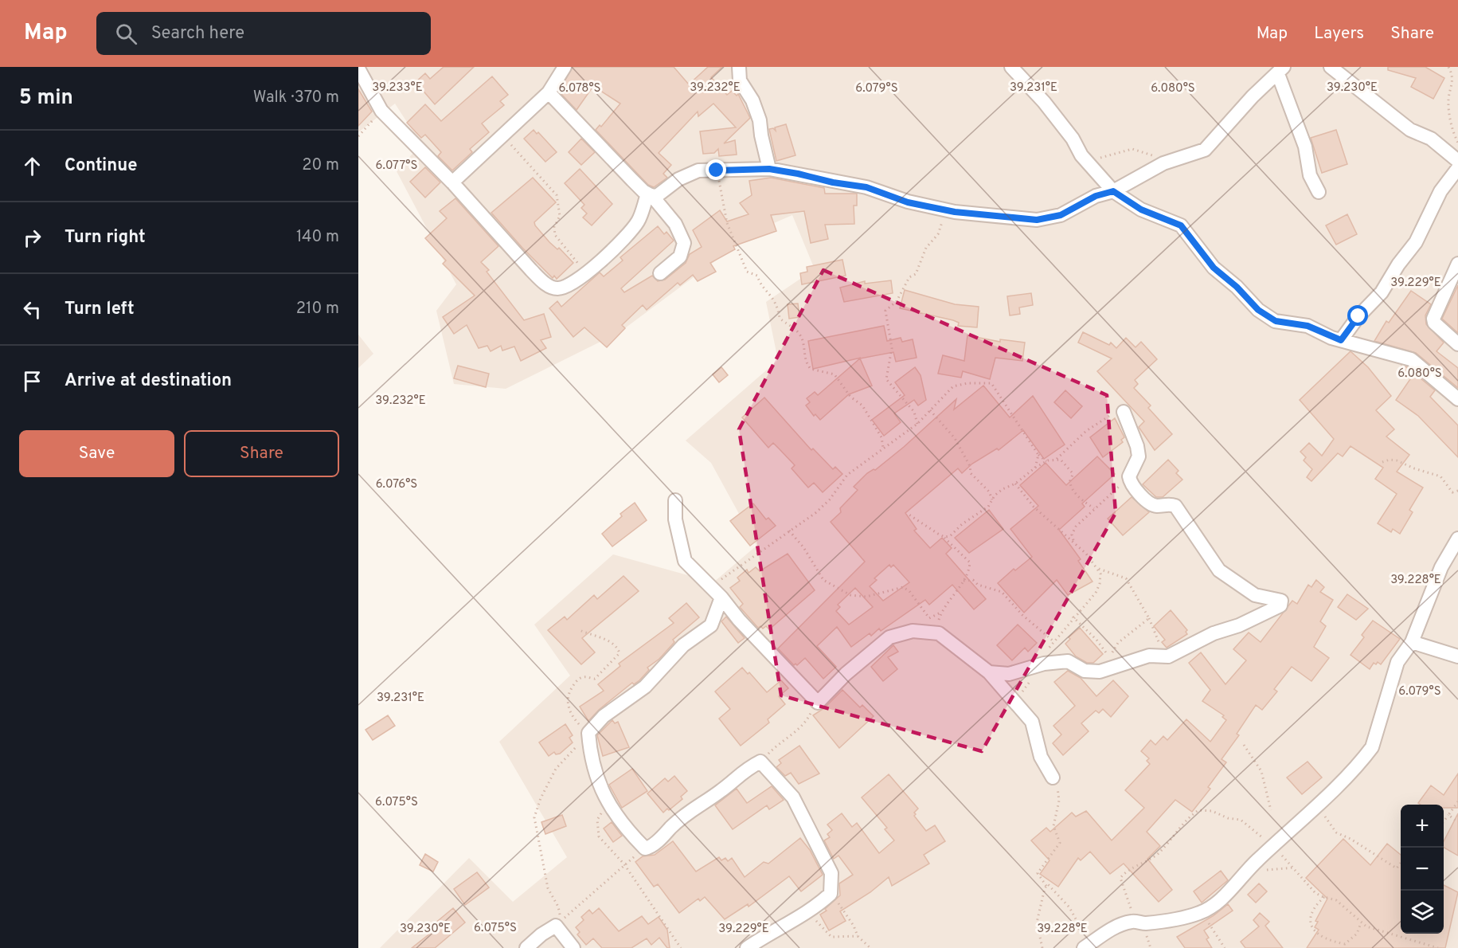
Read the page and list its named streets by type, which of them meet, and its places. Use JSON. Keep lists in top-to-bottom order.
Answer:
{
  "page": {
    "header": "Map",
    "search": "Search here",
    "nav": ["Map", "Layers", "Share"],
    "heading": ["5 min", "Walk · 370 m"],
    "list": [
      ["Continue", "20 m"],
      ["Turn right", "140 m"],
      ["Turn left", "210 m"],
      "Arrive at destination"
    ],
    "buttons": ["Save", "Share"],
    "map_buttons": ["+", "−"]
  },
  "coordinates": [
    "39.233°E",
    "39.232°E",
    "39.231°E",
    "39.230°E",
    "6.078°S",
    "6.079°S",
    "6.080°S",
    "6.077°S",
    "39.229°E",
    "6.076°S",
    "39.228°E",
    "6.075°S"
  ]
}
